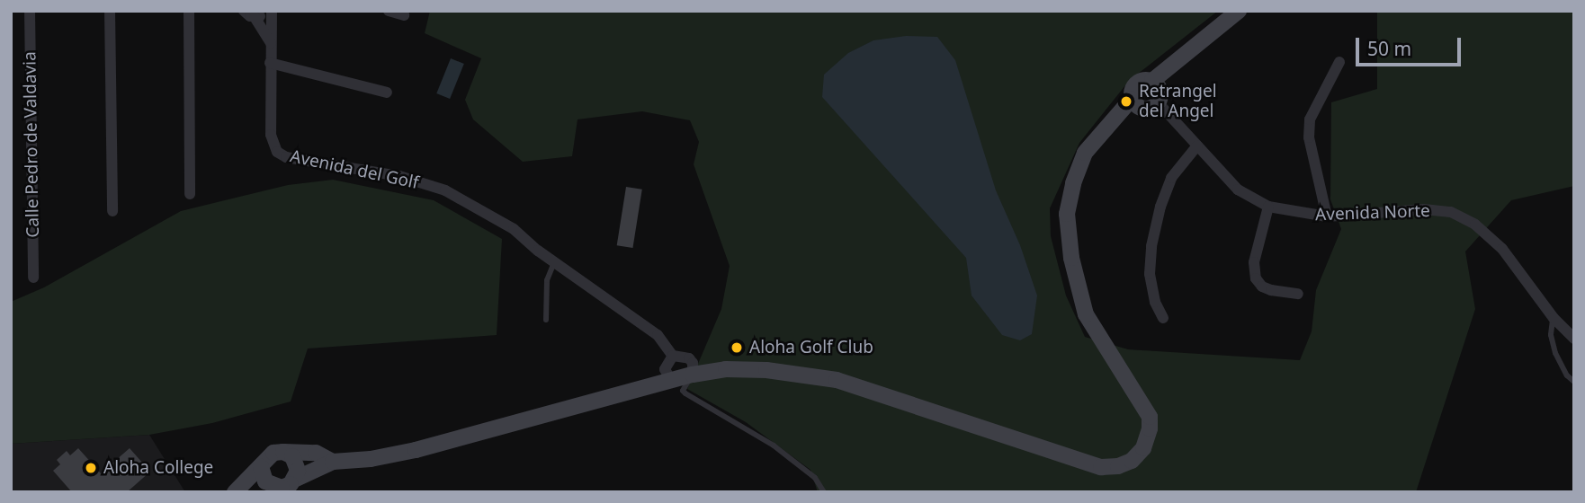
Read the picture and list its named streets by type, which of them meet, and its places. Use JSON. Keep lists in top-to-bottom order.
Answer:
{
  "streets": {
    "street": ["Calle Pedro de Valdavia", "Avenida del Golf", "Avenida Norte"]
  },
  "places": ["Retrangel del Angel", "Aloha Golf Club", "Aloha College"],
  "scale_bar": "50 m"
}
